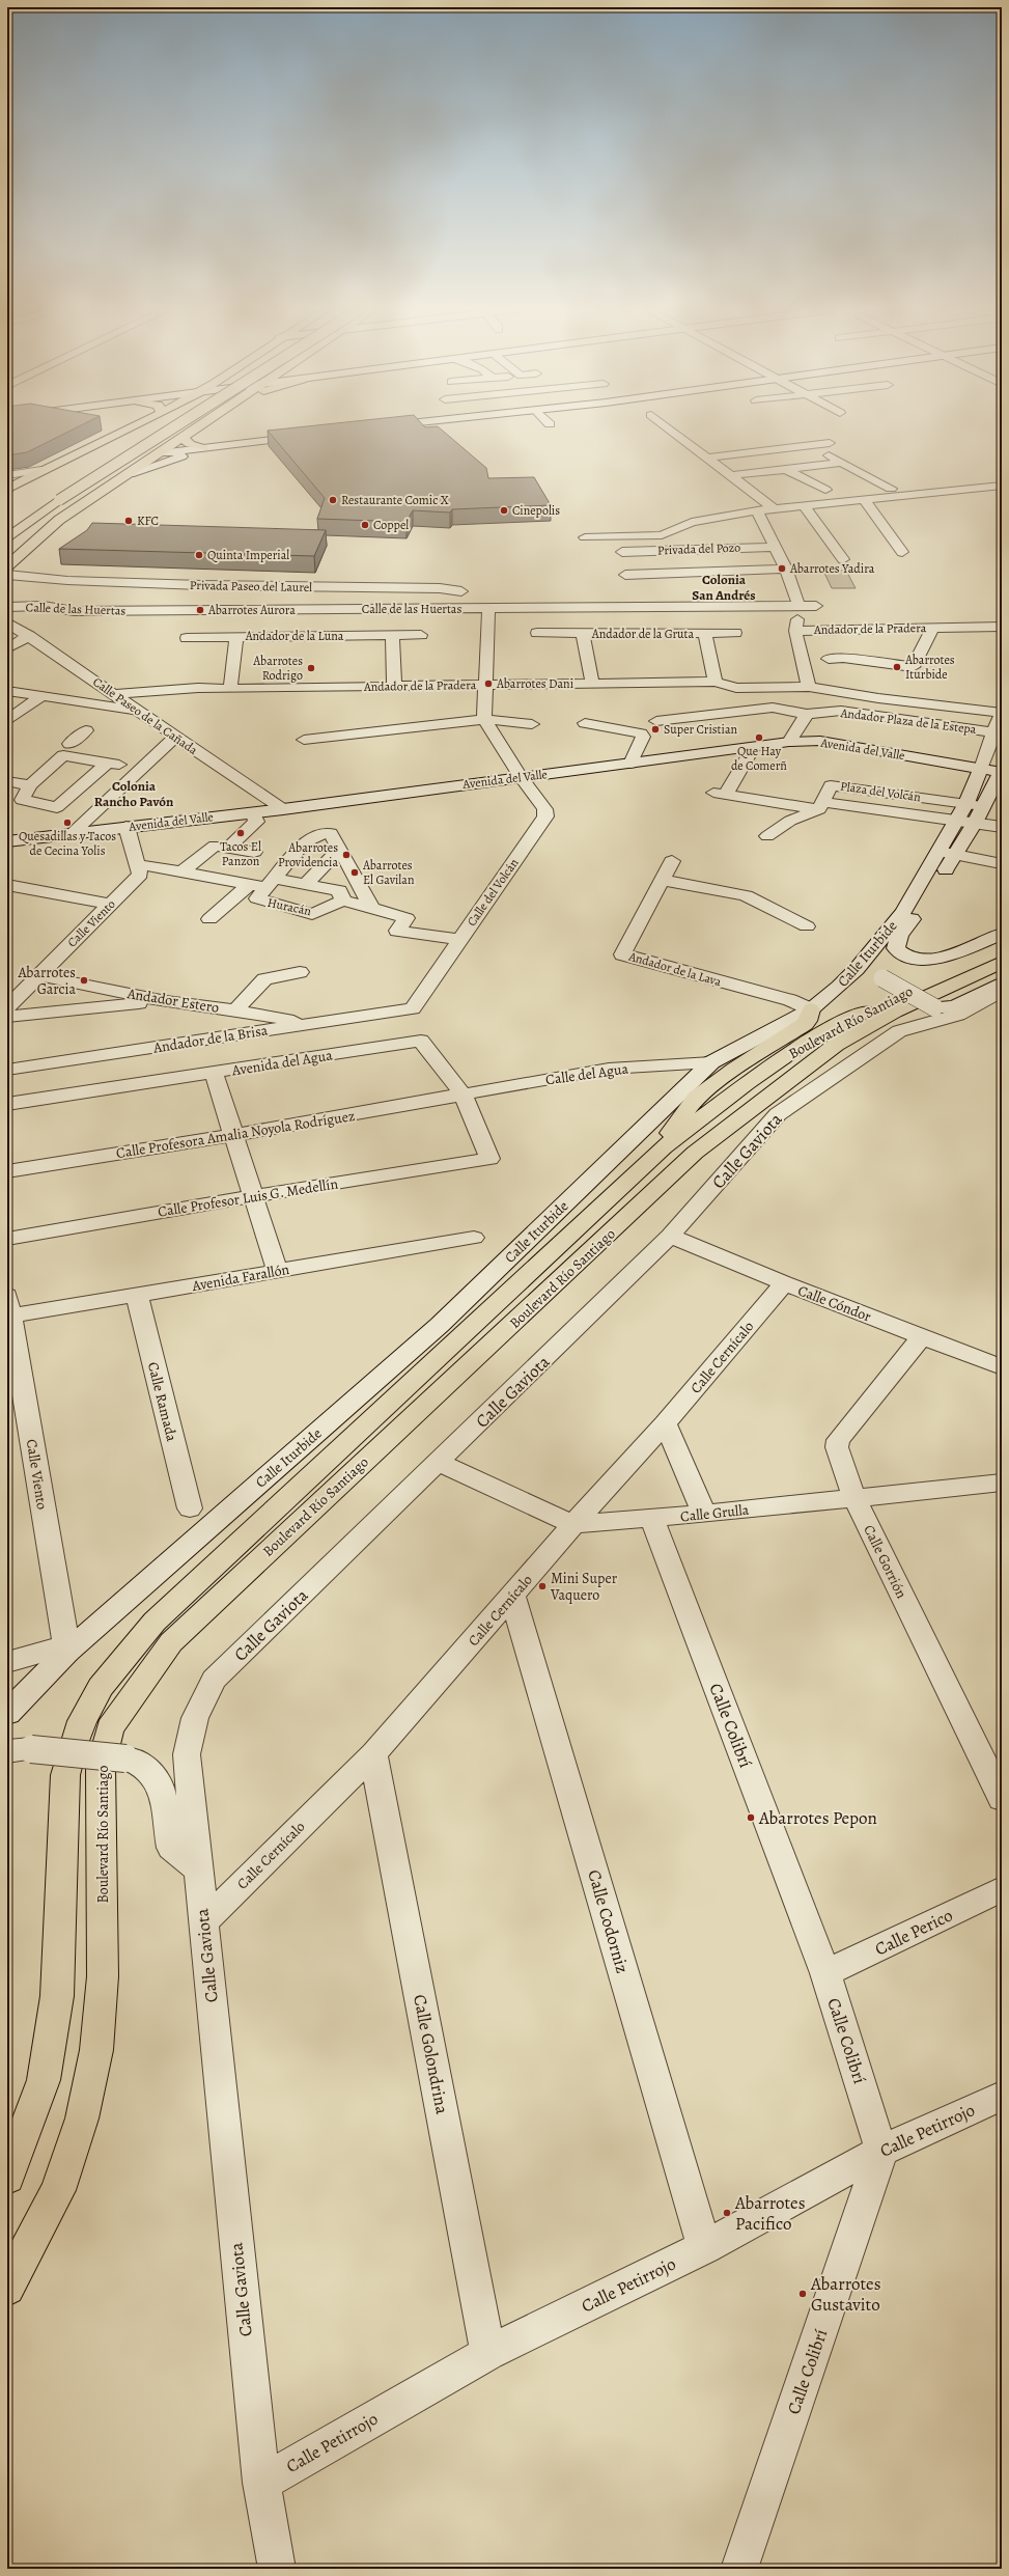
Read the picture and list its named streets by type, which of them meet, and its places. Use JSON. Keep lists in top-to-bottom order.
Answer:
{
  "streets": {
    "main road": ["Boulevard Río Santiago"],
    "street": [
      "Privada del Pozo",
      "Privada Paseo del Laurel",
      "Calle de las Huertas",
      "Andador de la Pradera",
      "Andador de la Gruta",
      "Andador de la Luna",
      "Calle Paseo de la Cañada",
      "Andador Plaza de la Estepa",
      "Avenida del Valle",
      "Plaza del Volcán",
      "Calle del Volcán",
      "Huracán",
      "Calle Viento",
      "Calle Iturbide",
      "Andador de la Lava",
      "Andador Estero",
      "Andador de la Brisa",
      "Avenida del Agua",
      "Calle del Agua",
      "Calle Profesora Amalia Noyola Rodríguez",
      "Calle Gaviota",
      "Calle Profesor Luis G. Medellín",
      "Avenida Farallón",
      "Calle Cóndor",
      "Calle Cernícalo",
      "Calle Ramada",
      "Calle Grulla",
      "Calle Gorrión",
      "Calle Colibrí",
      "Calle Codorniz",
      "Calle Perico",
      "Calle Golondrina",
      "Calle Petirrojo"
    ]
  },
  "crossings": [
    ["Calle de las Huertas", "Andador de la Pradera"],
    ["Andador de la Pradera", "Andador de la Gruta"],
    ["Andador de la Pradera", "Andador de la Luna"],
    ["Andador de la Pradera", "Calle Iturbide"],
    ["Calle Paseo de la Cañada", "Avenida del Valle"],
    ["Andador Plaza de la Estepa", "Calle Iturbide"],
    ["Avenida del Valle", "Calle del Volcán"],
    ["Avenida del Valle", "Calle Viento"],
    ["Avenida del Valle", "Calle Iturbide"],
    ["Plaza del Volcán", "Calle Iturbide"],
    ["Calle del Volcán", "Andador de la Brisa"],
    ["Calle Viento", "Calle Iturbide"],
    ["Calle Viento", "Andador Estero"],
    ["Calle Viento", "Avenida Farallón"],
    ["Calle Iturbide", "Andador de la Lava"],
    ["Calle Iturbide", "Calle del Agua"],
    ["Andador Estero", "Andador de la Brisa"],
    ["Avenida del Agua", "Calle del Agua"],
    ["Avenida del Agua", "Calle Profesora Amalia Noyola Rodríguez"],
    ["Avenida del Agua", "Calle Profesor Luis G. Medellín"],
    ["Calle del Agua", "Calle Profesora Amalia Noyola Rodríguez"],
    ["Calle Gaviota", "Calle Cóndor"],
    ["Calle Gaviota", "Calle Cernícalo"],
    ["Calle Gaviota", "Calle Grulla"],
    ["Calle Gaviota", "Calle Petirrojo"],
    ["Avenida Farallón", "Calle Ramada"],
    ["Calle Cóndor", "Calle Cernícalo"],
    ["Calle Cóndor", "Calle Gorrión"],
    ["Calle Cernícalo", "Calle Grulla"],
    ["Calle Cernícalo", "Calle Codorniz"],
    ["Calle Cernícalo", "Calle Golondrina"],
    ["Calle Grulla", "Calle Gorrión"],
    ["Calle Grulla", "Calle Colibrí"],
    ["Calle Colibrí", "Calle Perico"],
    ["Calle Colibrí", "Calle Petirrojo"],
    ["Calle Codorniz", "Calle Petirrojo"],
    ["Calle Golondrina", "Calle Petirrojo"]
  ],
  "districts": ["Colonia San Andrés", "Colonia Rancho Pavón"],
  "places": [
    "Restaurante Comic X",
    "Cinepolis",
    "KFC",
    "Coppel",
    "Quinta Imperial",
    "Abarrotes Yadira",
    "Abarrotes Aurora",
    "Abarrotes Iturbide",
    "Abarrotes Rodrigo",
    "Abarrotes Dani",
    "Super Cristian",
    "Que Hay de Comerñ",
    "Quesadillas y Tacos de Cecina Yolis",
    "Tacos El Panzon",
    "Abarrotes Providencia",
    "Abarrotes El Gavilan",
    "Abarrotes Garcia",
    "Mini Super Vaquero",
    "Abarrotes Pepon",
    "Abarrotes Pacifico",
    "Abarrotes Gustavito"
  ]
}
